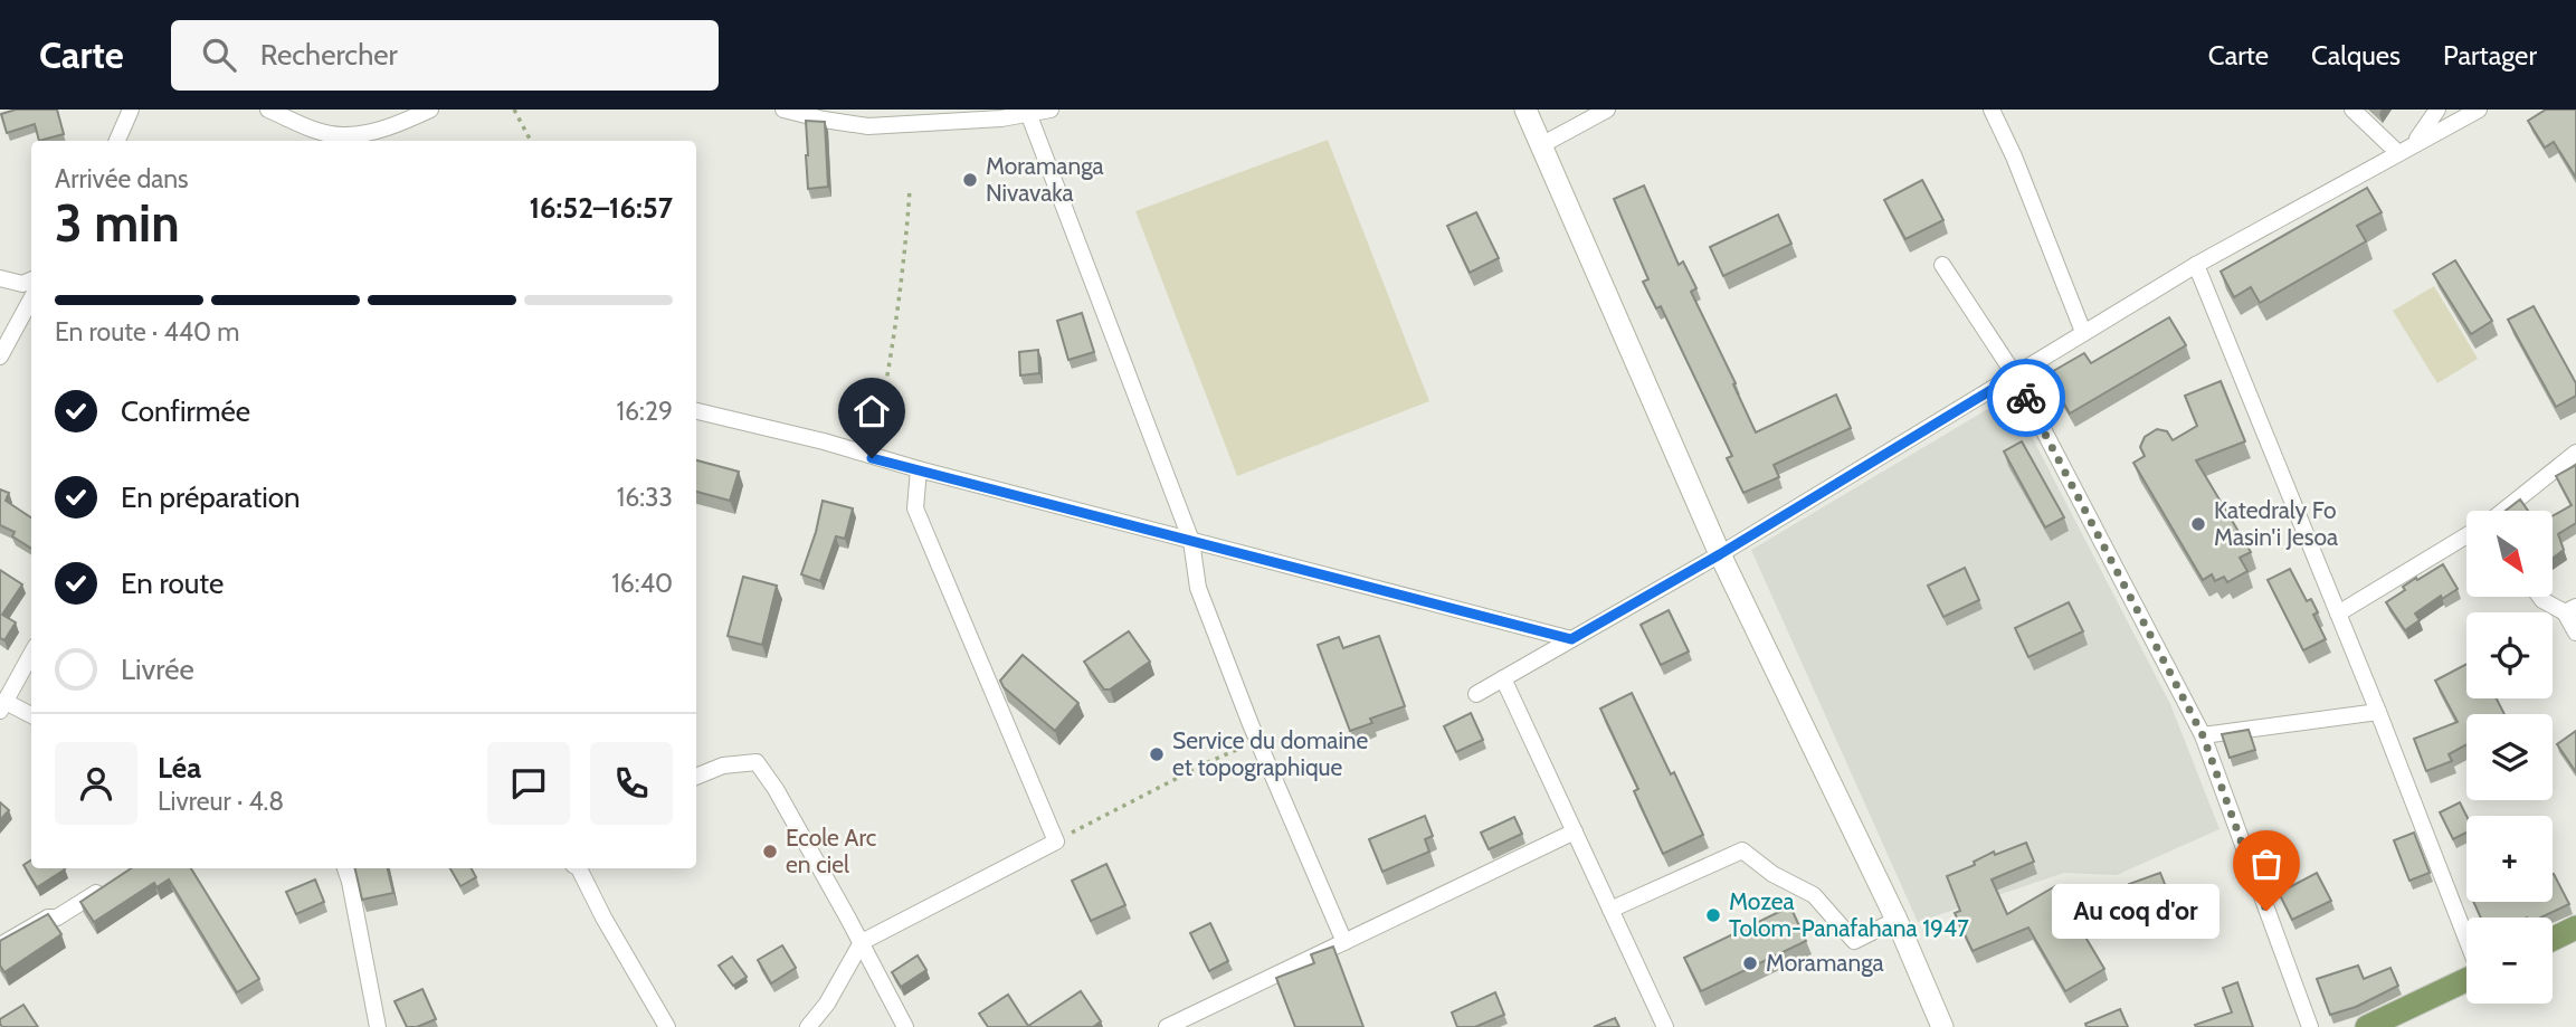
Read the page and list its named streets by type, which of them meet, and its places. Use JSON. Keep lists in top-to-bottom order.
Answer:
{
  "places": [
    "Moramanga Nivavaka",
    "Katedraly Fo Masin'i Jesoa",
    "Service du domaine et topographique",
    "Ecole Arc en ciel",
    "Au coq d'or",
    "Mozea Tolom-Panafahana 1947",
    "Moramanga"
  ],
  "north": "bottom right",
  "page": {
    "header": "Carte",
    "search": "Rechercher",
    "nav": ["Carte", "Calques", "Partager"],
    "heading": ["3 min", "Arrivée dans", "16:52–16:57"],
    "panel": ["Léa", "Livreur · 4.8"],
    "bar": "En route · 440 m",
    "list": [
      ["Confirmée", "16:29"],
      ["En préparation", "16:33"],
      ["En route", "16:40"],
      "Livrée"
    ],
    "map_buttons": ["+", "−"],
    "bubble": "Au coq d'or"
  }
}
